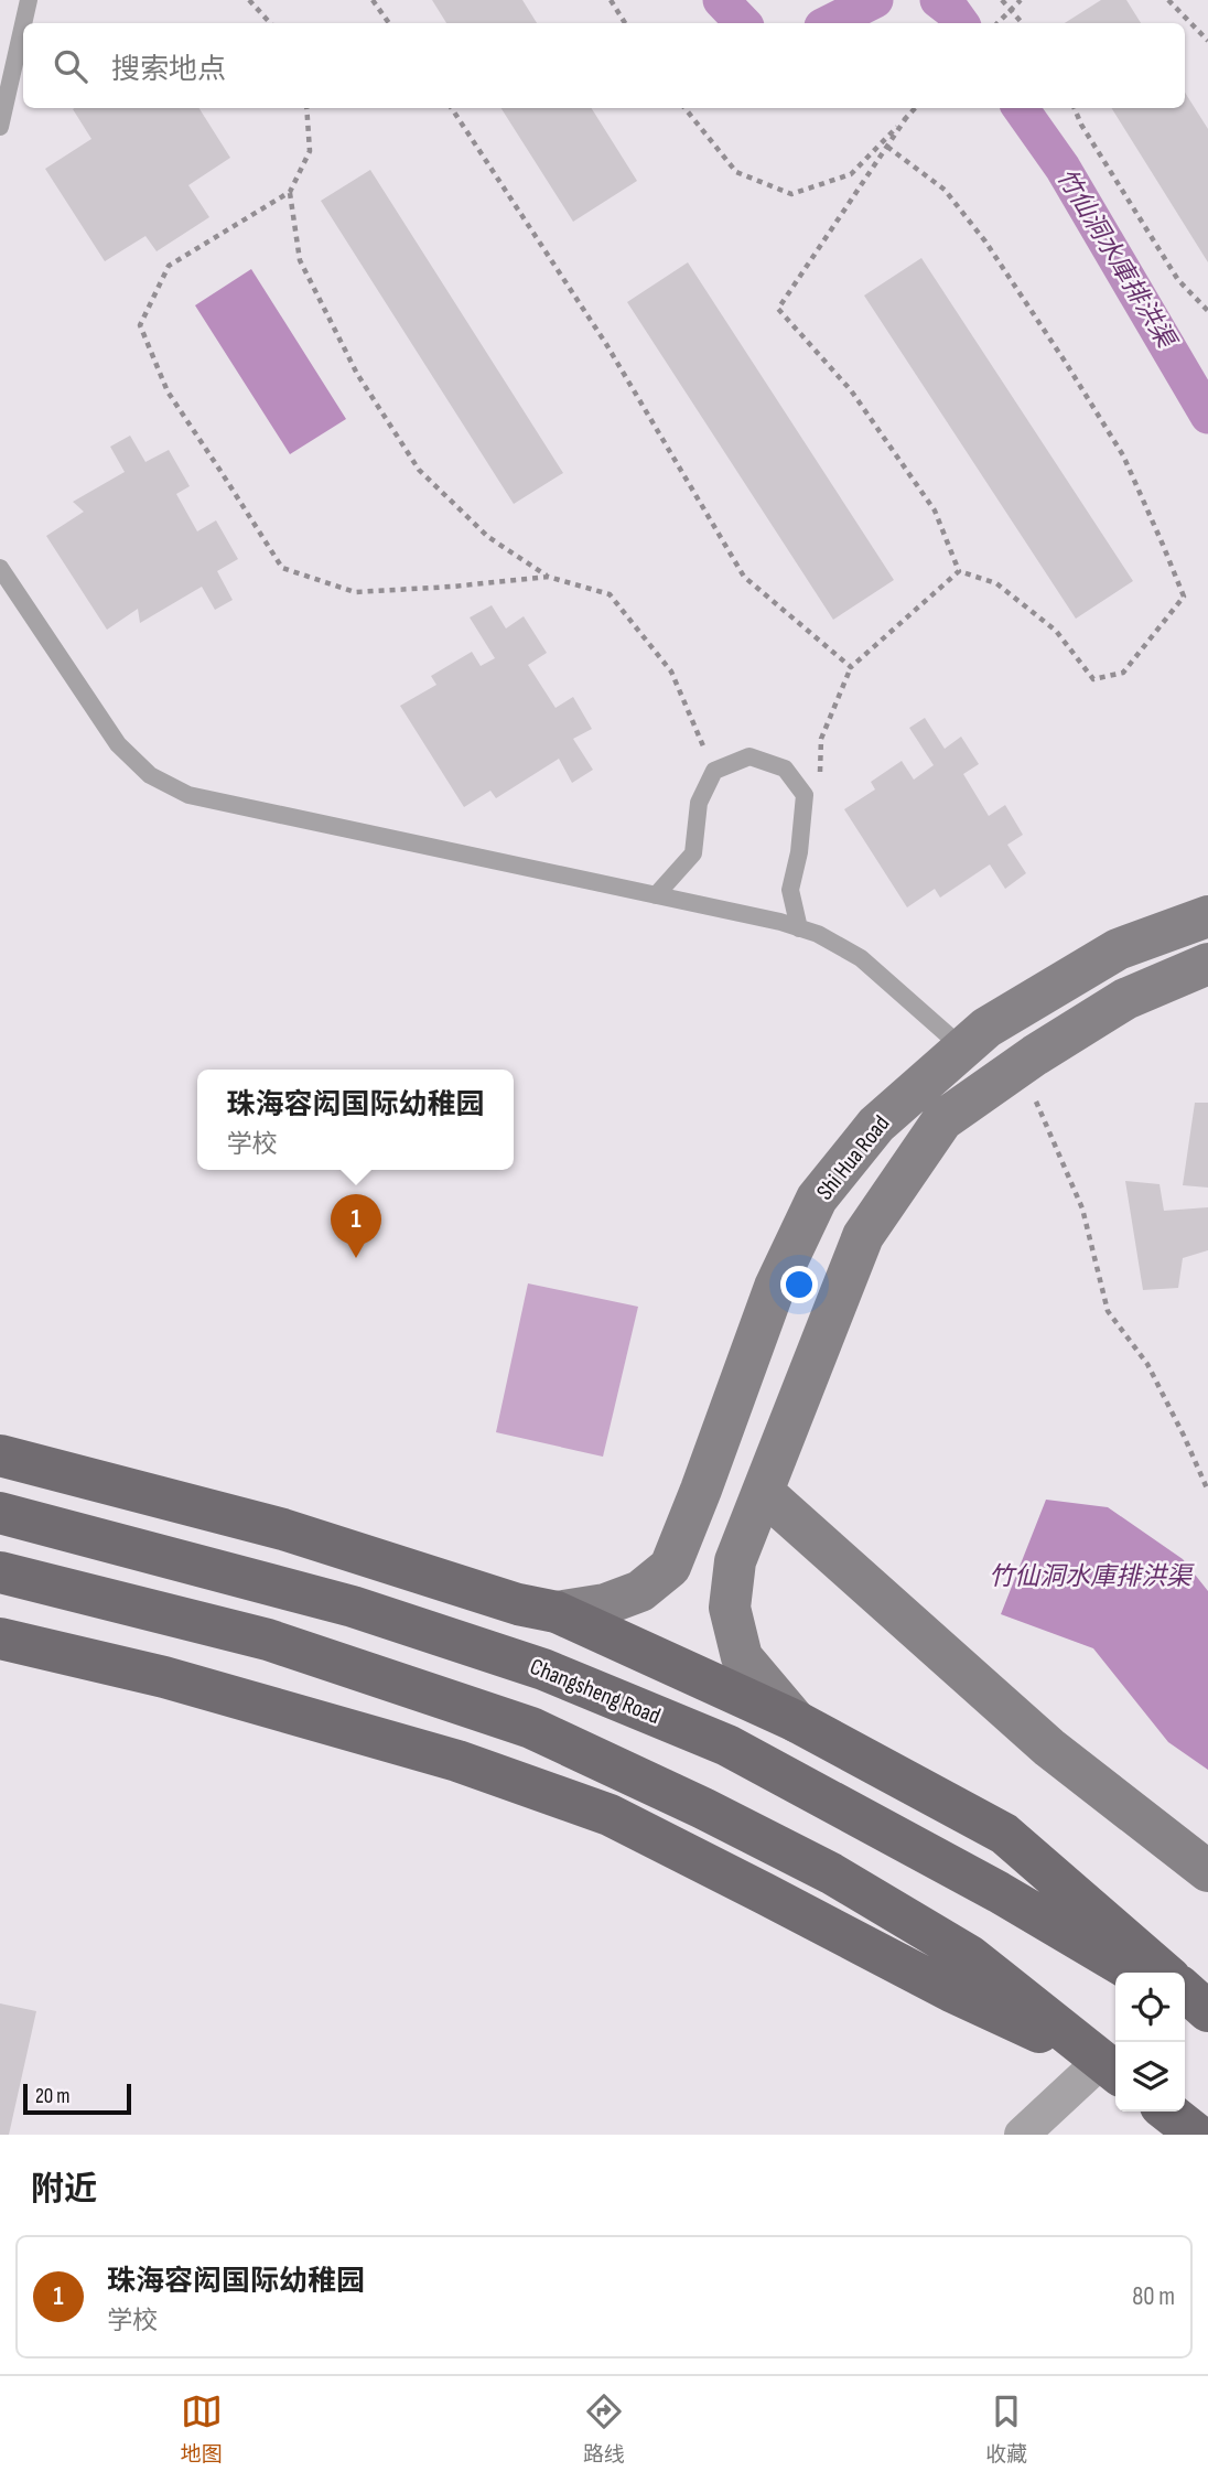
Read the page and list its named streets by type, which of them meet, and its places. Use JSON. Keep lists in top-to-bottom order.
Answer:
{
  "streets": {
    "main road": ["Changsheng Road"],
    "street": ["Shi Hua Road"]
  },
  "water": ["竹仙洞水庫排洪渠"],
  "scale_bar": "20 m",
  "page": {
    "search": "搜索地点",
    "popup": ["珠海容闳国际幼稚园", "学校"],
    "pins": "1",
    "scale": "20 m",
    "heading": "附近",
    "list": [
      {
        "mark": "1",
        "name": "珠海容闳国际幼稚园",
        "note": "学校",
        "value": "80 m"
      }
    ],
    "nav": ["地图", "路线", "收藏"]
  }
}
